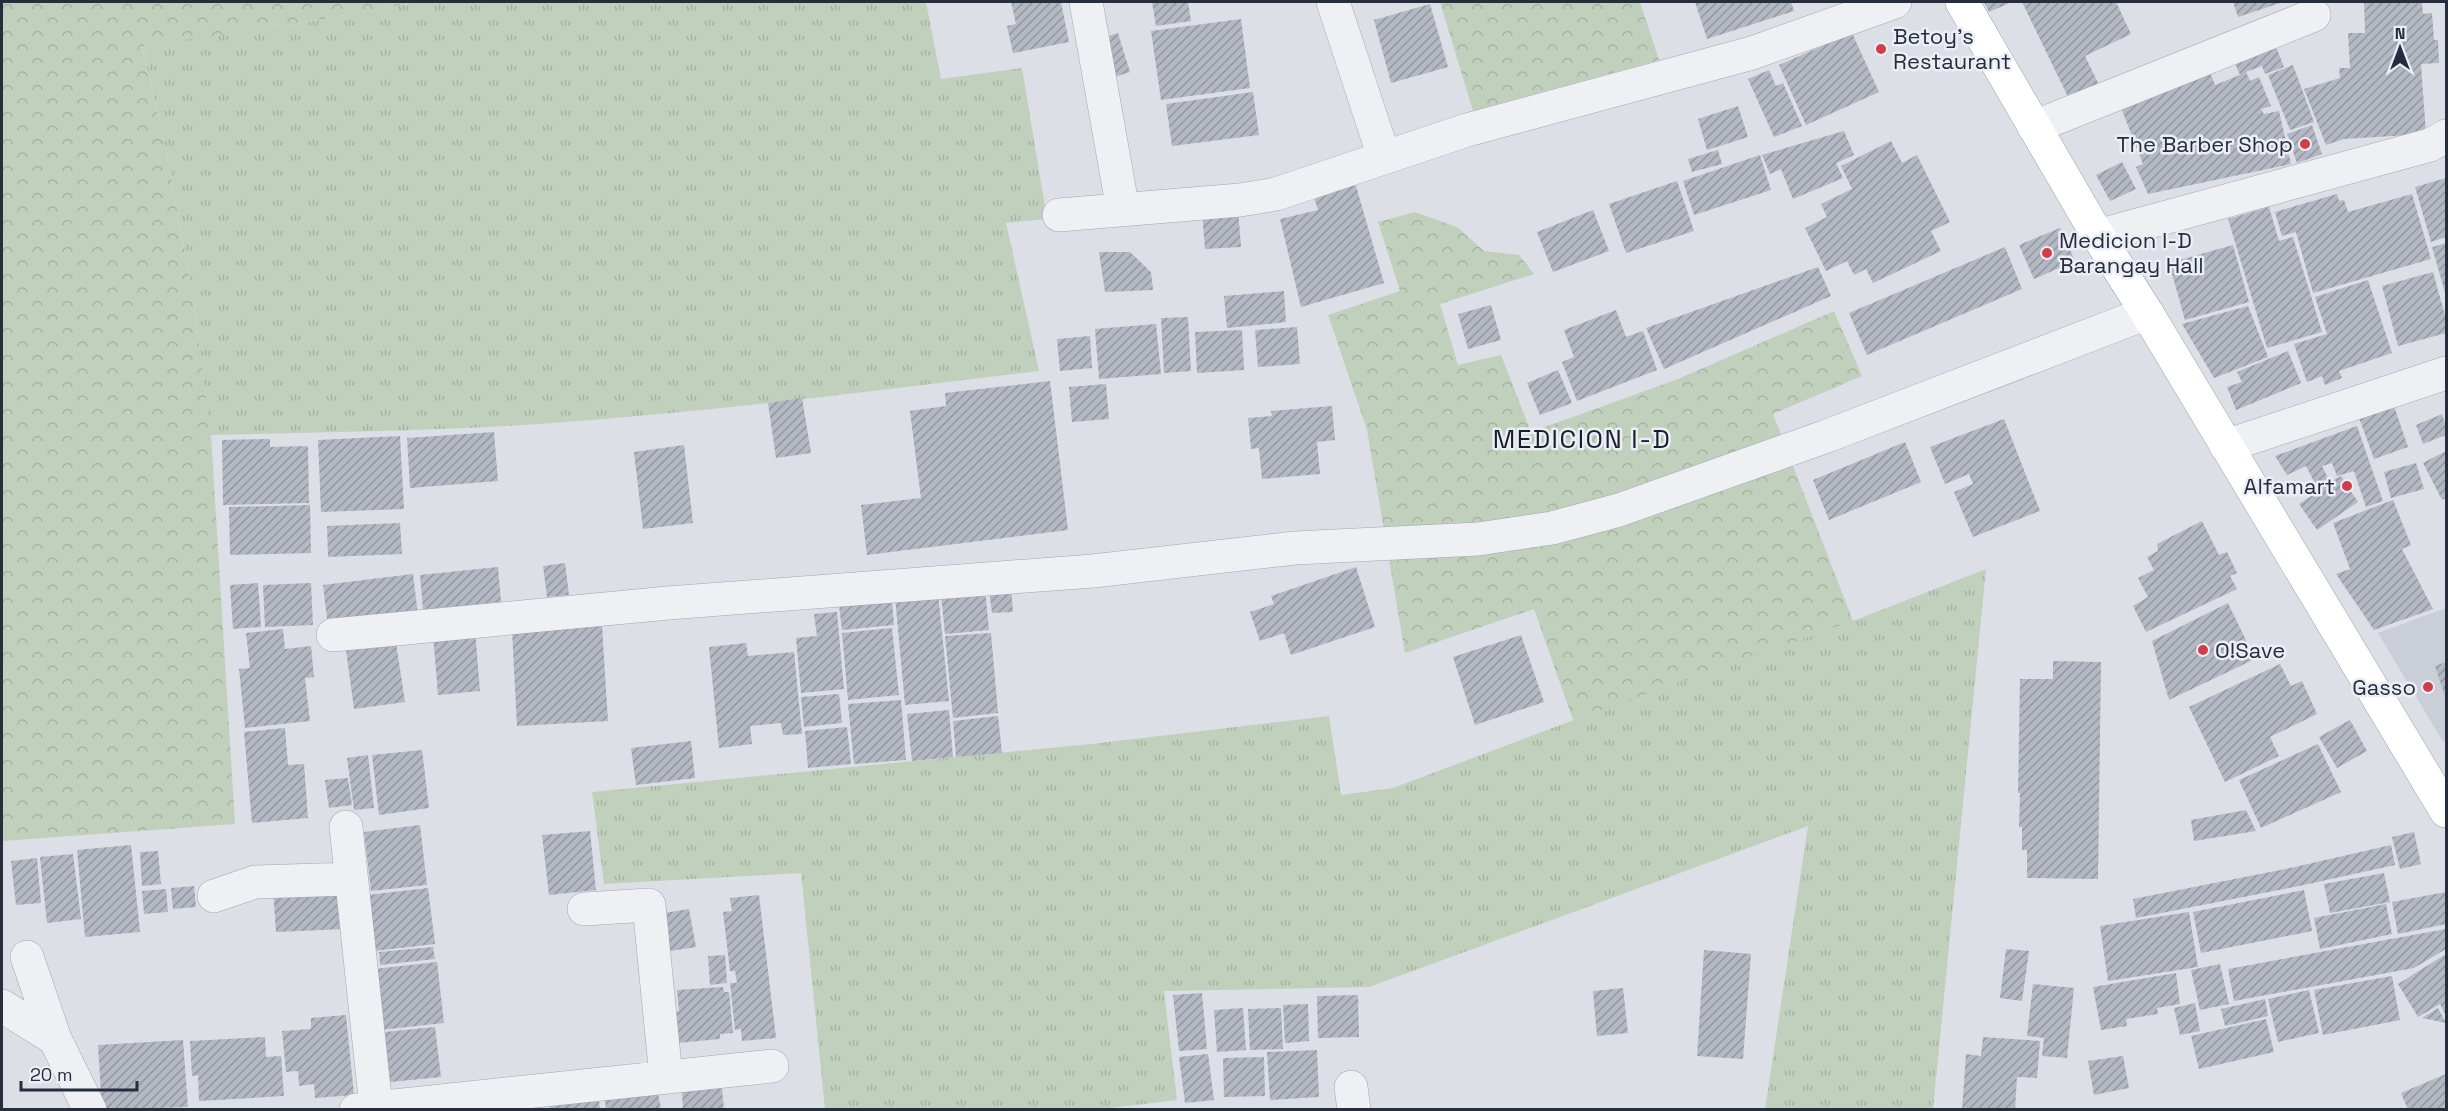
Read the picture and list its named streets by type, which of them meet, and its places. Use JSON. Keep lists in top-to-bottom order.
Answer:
{
  "districts": ["MEDICION I-D"],
  "places": [
    "Betoy's Restaurant",
    "The Barber Shop",
    "Medicion I-D Barangay Hall",
    "Alfamart",
    "O!Save",
    "Gasso"
  ],
  "scale_bar": "20 m",
  "north": "top"
}
